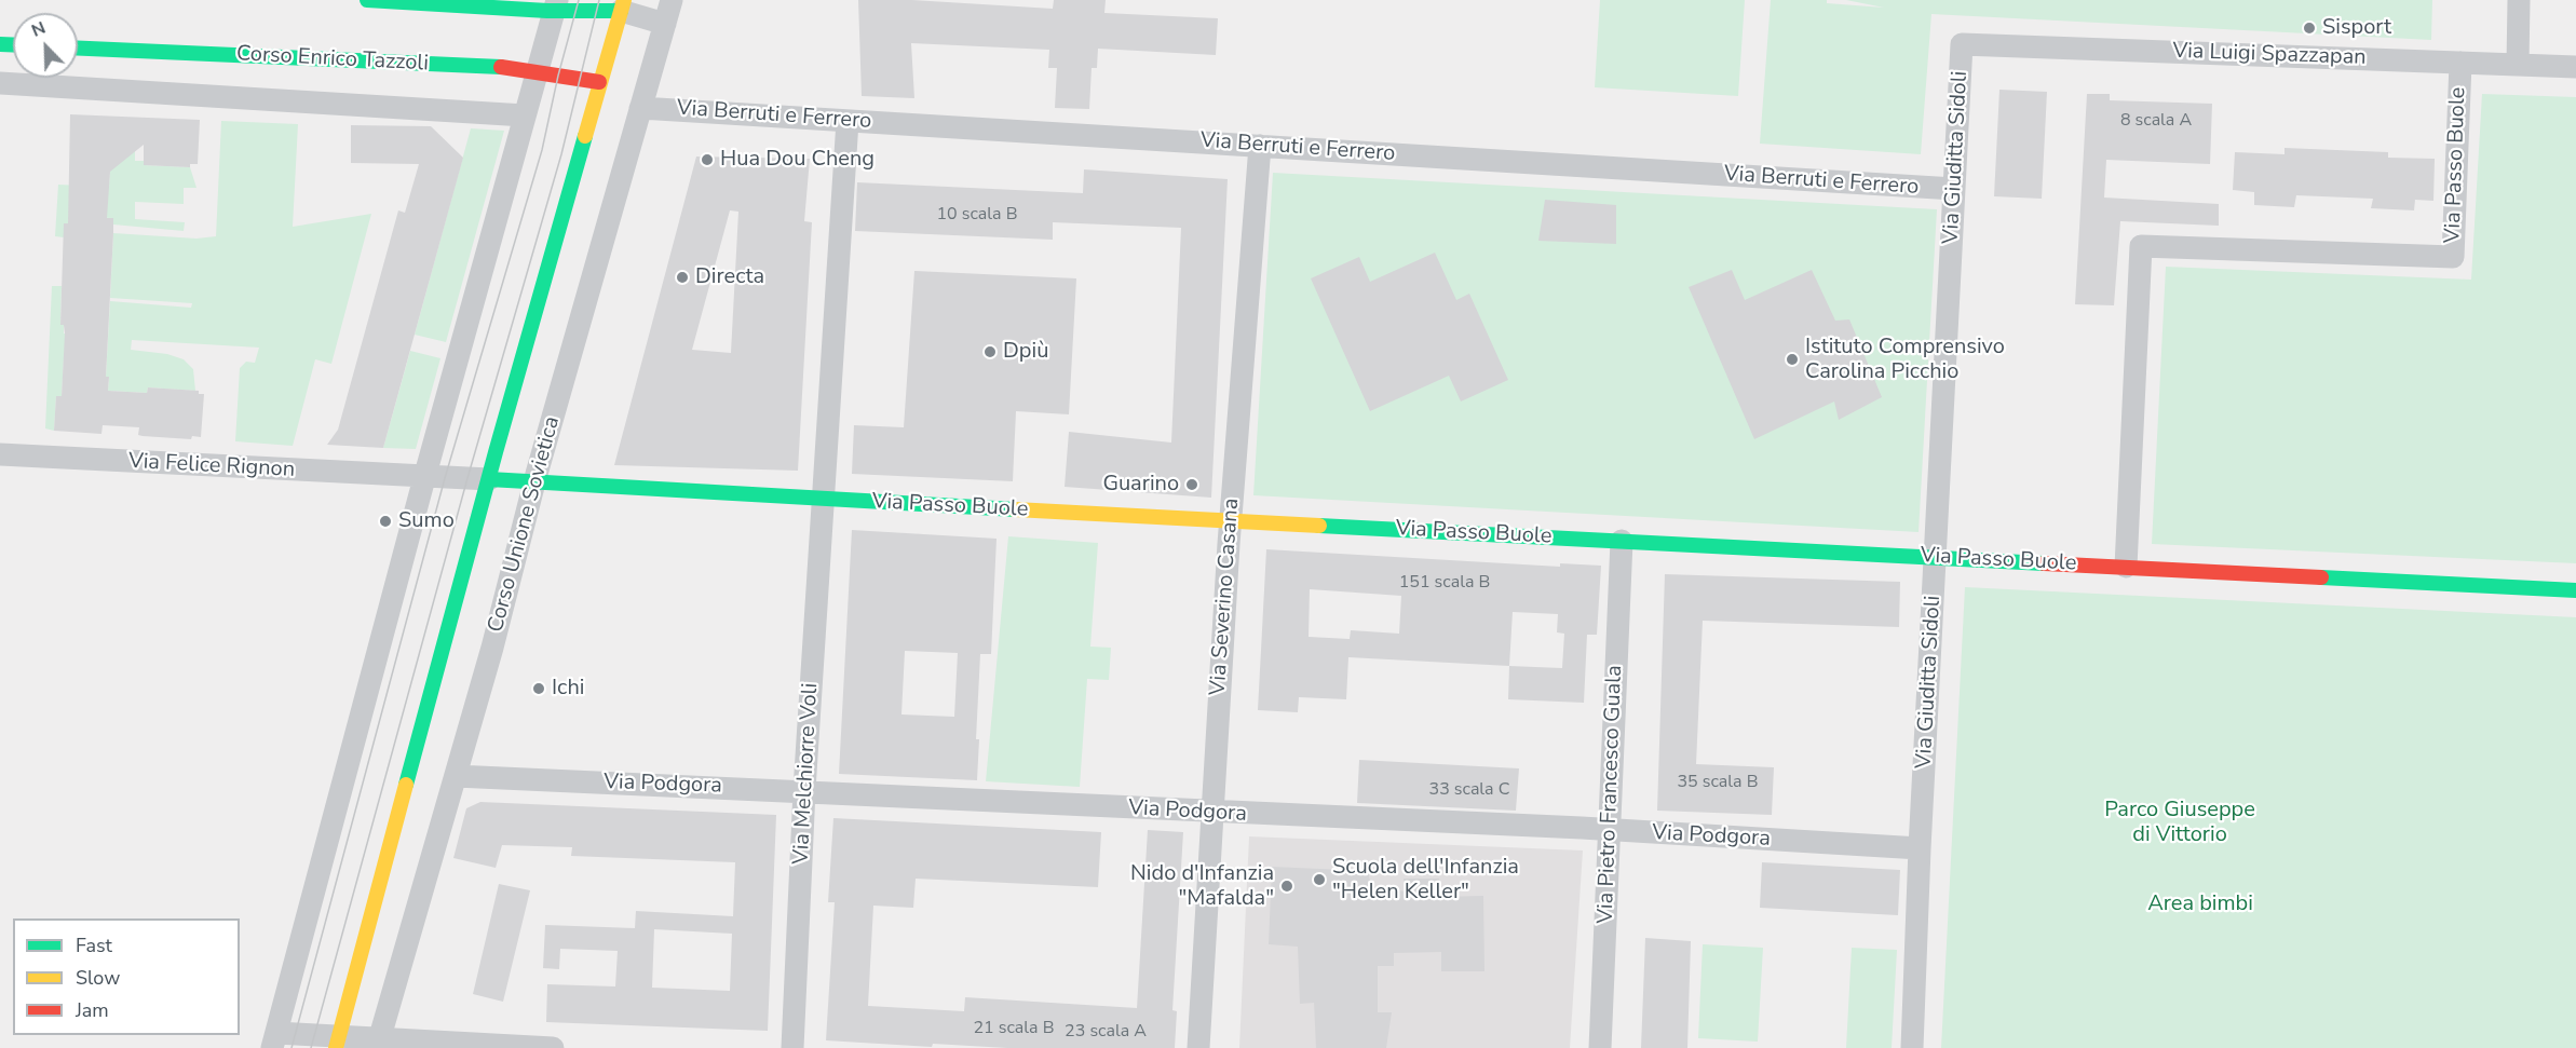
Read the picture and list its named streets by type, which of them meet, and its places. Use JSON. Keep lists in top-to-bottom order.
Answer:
{
  "streets": {
    "street": [
      "Via Luigi Spazzapan",
      "Corso Enrico Tazzoli",
      "Via Berruti e Ferrero",
      "Via Giuditta Sidoli",
      "Via Passo Buole",
      "Via Felice Rignon",
      "Corso Unione Sovietica",
      "Via Severino Casana",
      "Via Melchiorre Voli",
      "Via Podgora",
      "Via Pietro Francesco Guala"
    ]
  },
  "crossings": [
    ["Via Luigi Spazzapan", "Via Giuditta Sidoli"],
    ["Via Luigi Spazzapan", "Via Passo Buole"],
    ["Via Berruti e Ferrero", "Via Giuditta Sidoli"],
    ["Via Berruti e Ferrero", "Corso Unione Sovietica"],
    ["Via Berruti e Ferrero", "Via Severino Casana"],
    ["Via Giuditta Sidoli", "Via Passo Buole"],
    ["Via Giuditta Sidoli", "Via Podgora"],
    ["Via Passo Buole", "Corso Unione Sovietica"],
    ["Via Passo Buole", "Via Severino Casana"],
    ["Via Passo Buole", "Via Melchiorre Voli"],
    ["Via Passo Buole", "Via Pietro Francesco Guala"],
    ["Corso Unione Sovietica", "Via Podgora"],
    ["Via Severino Casana", "Via Podgora"],
    ["Via Melchiorre Voli", "Via Podgora"],
    ["Via Podgora", "Via Pietro Francesco Guala"]
  ],
  "parks": ["Parco Giuseppe di Vittorio", "Area bimbi"],
  "places": [
    "Sisport",
    "Hua Dou Cheng",
    "Directa",
    "Dpiù",
    "Istituto Comprensivo Carolina Picchio",
    "Guarino",
    "Sumo",
    "Ichi",
    "Scuola dell'Infanzia \"Helen Keller\"",
    "Nido d'Infanzia \"Mafalda\""
  ],
  "house_numbers": [
    "8 scala A",
    "10 scala B",
    "151 scala B",
    "35 scala B",
    "33 scala C",
    "21 scala B",
    "23 scala A"
  ],
  "legend": ["Fast", "Slow", "Jam"],
  "north": "top left"
}
